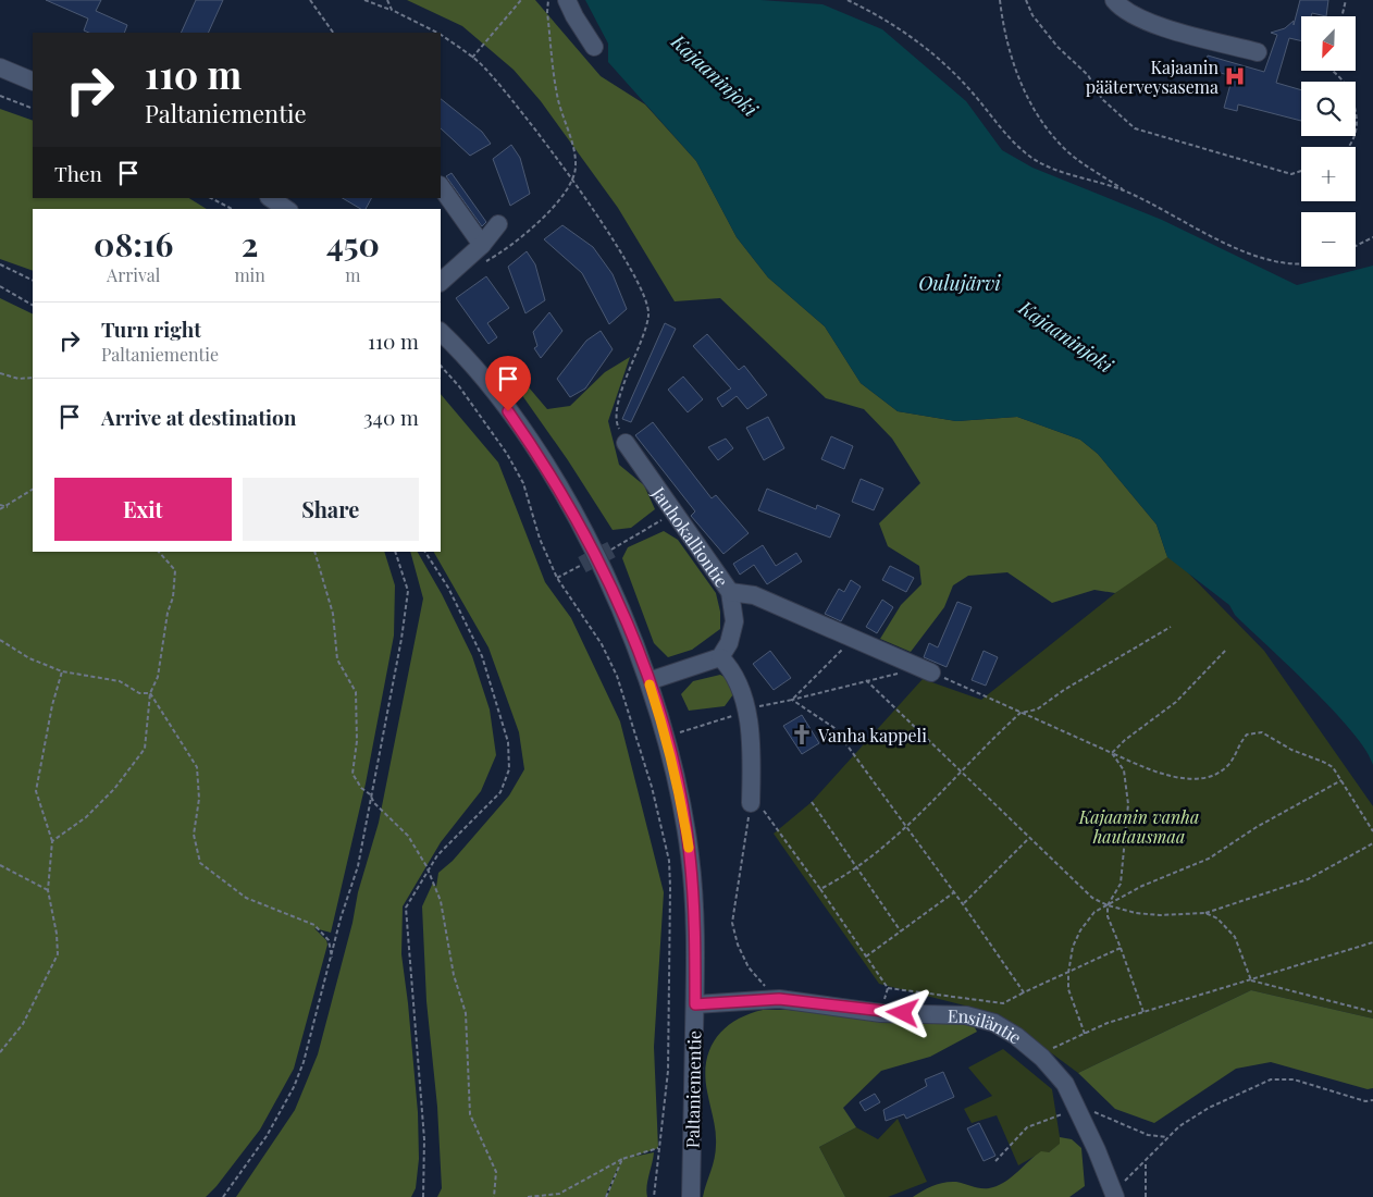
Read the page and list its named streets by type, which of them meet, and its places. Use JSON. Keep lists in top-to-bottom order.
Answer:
{
  "streets": {
    "street": ["Jauhokalliontie", "Ensiläntie", "Paltaniementie"]
  },
  "crossings": [
    ["Ensiläntie", "Paltaniementie"]
  ],
  "water": ["Kajaaninjoki", "Oulujärvi"],
  "parks": ["Kajaanin vanha hautausmaa"],
  "places": {
    "hospital": ["Kajaanin pääterveysasema"],
    "church": ["Vanha kappeli"]
  },
  "north": "bottom left",
  "page": {
    "map_buttons": ["+", "−"],
    "turn": ["110 m", "Paltaniementie"],
    "then": "Then",
    "eta": [
      "08:16",
      "Arrival",
      "2",
      "min",
      "450",
      "m"
    ],
    "list": [
      {
        "name": "Turn right",
        "note": "Paltaniementie",
        "value": "110 m"
      },
      {
        "name": "Arrive at destination",
        "value": "340 m"
      }
    ],
    "buttons": ["Exit", "Share"]
  }
}
